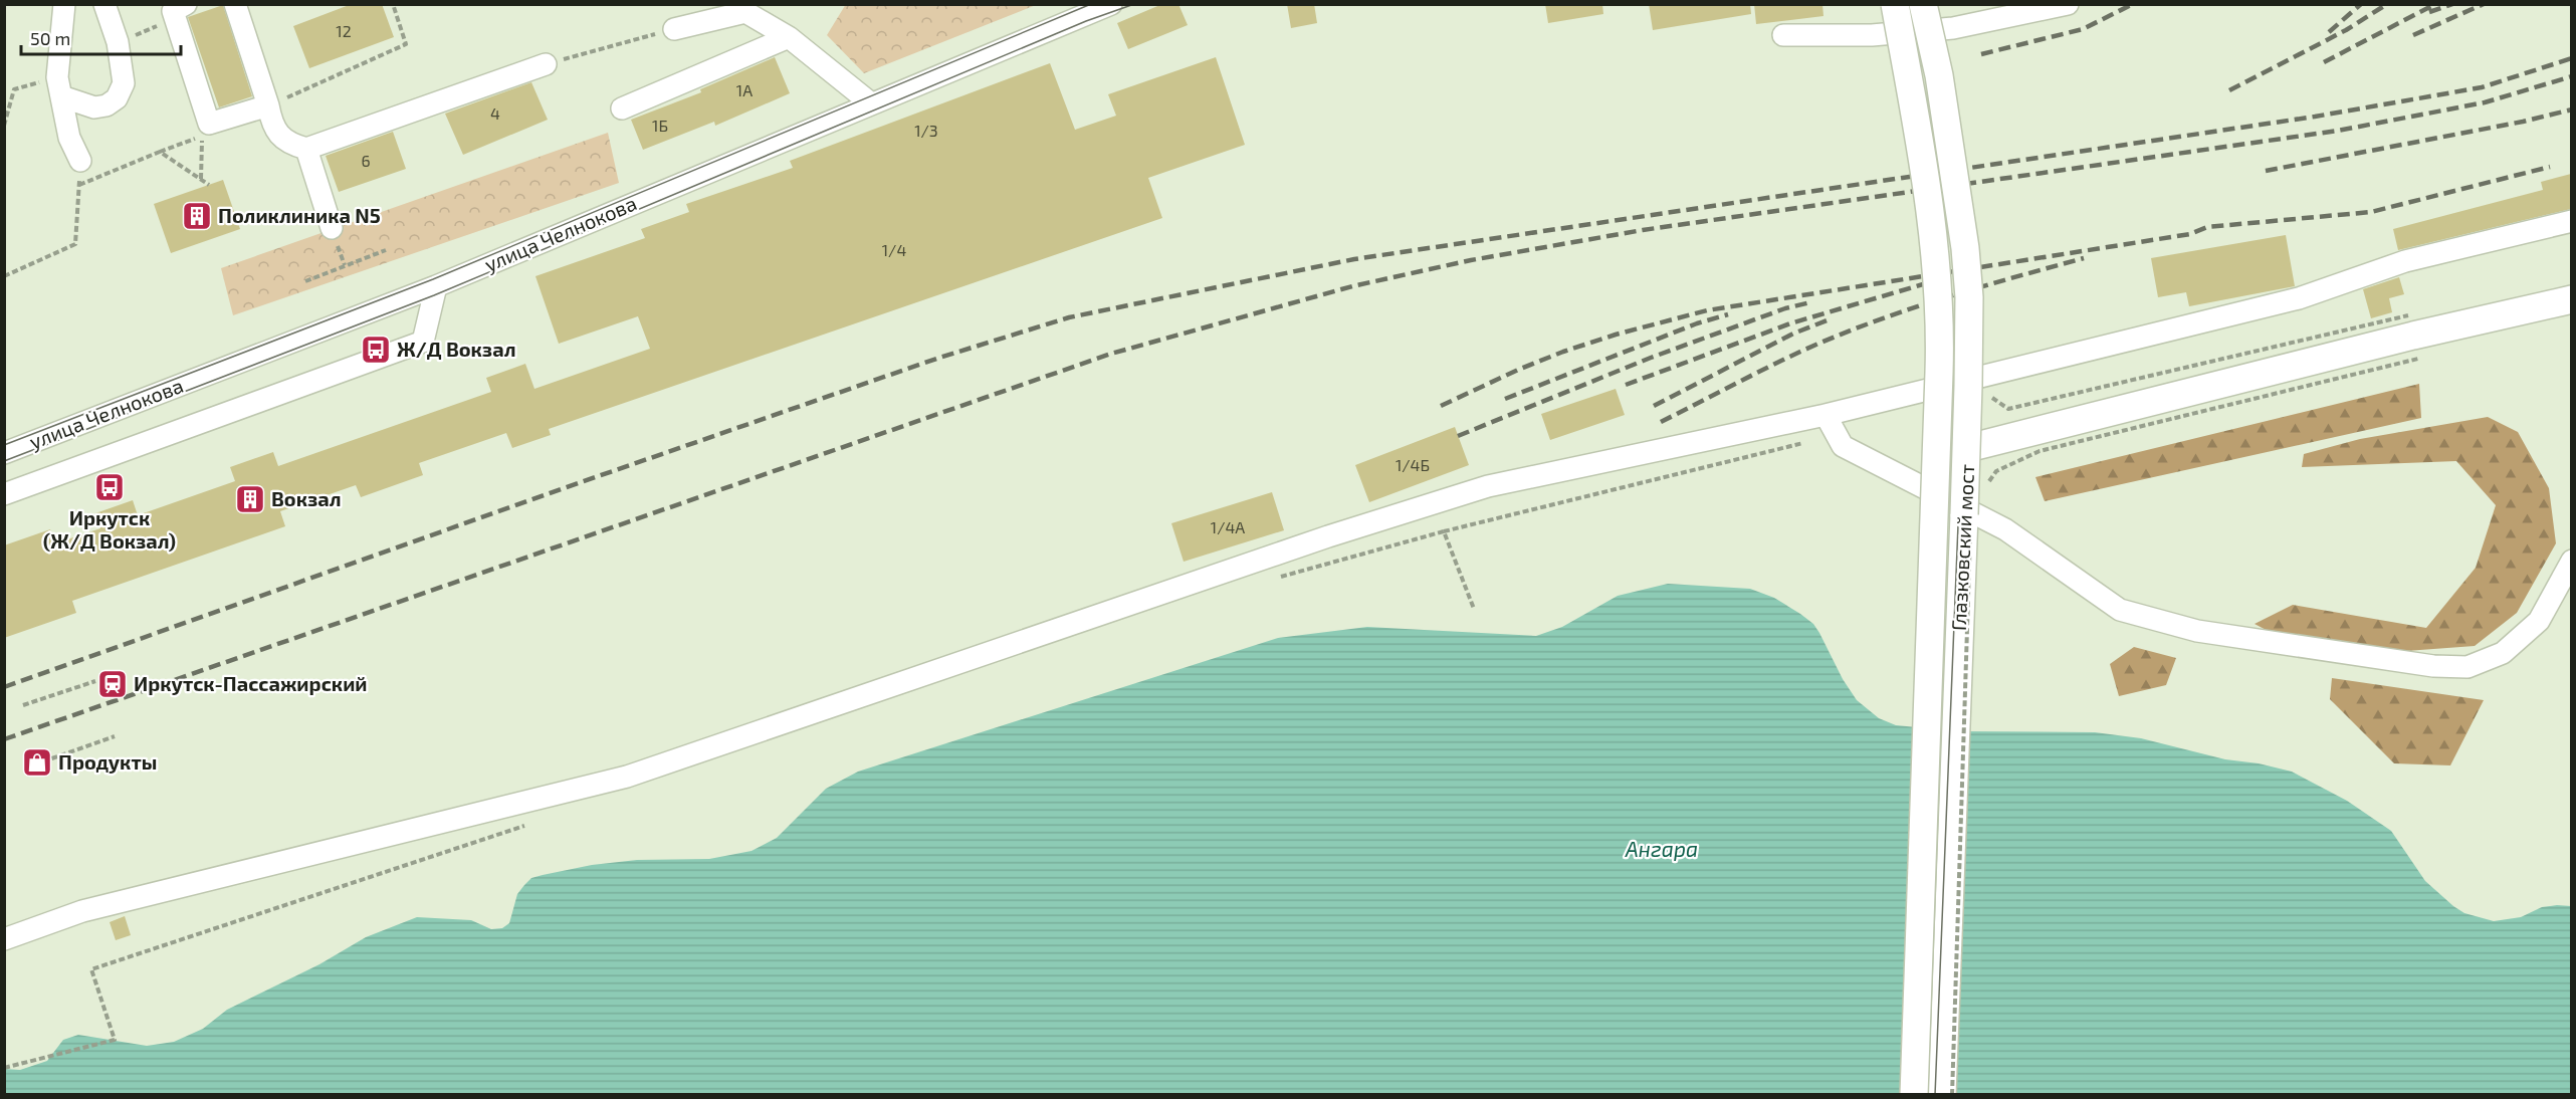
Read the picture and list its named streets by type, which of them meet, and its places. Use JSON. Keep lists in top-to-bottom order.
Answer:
{
  "streets": {
    "main road": ["Глазковский мост"],
    "street": ["улица Челнокова"]
  },
  "water": ["Ангара"],
  "places": {
    "building": ["Поликлиника N5", "Вокзал"],
    "bus stop": ["Ж/Д Вокзал", "Иркутск (Ж/Д Вокзал)"],
    "station": ["Иркутск-Пассажирский"],
    "shop": ["Продукты"]
  },
  "house_numbers": [
    "12",
    "1А",
    "4",
    "1Б",
    "1/3",
    "6",
    "1/4",
    "1/4Б",
    "1/4А"
  ],
  "scale_bar": "50 m"
}
